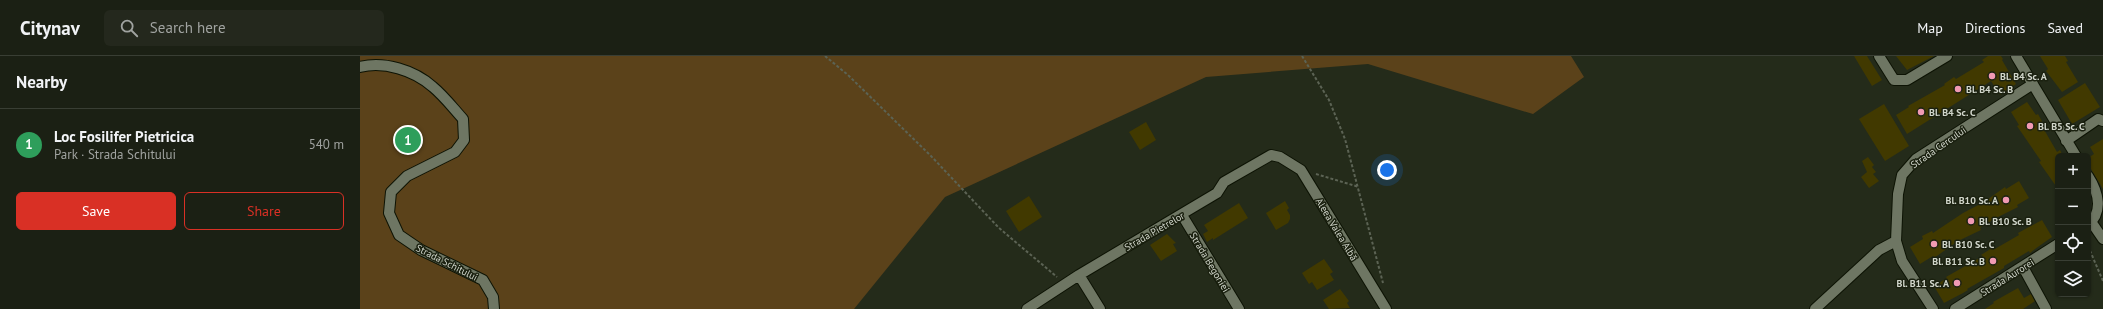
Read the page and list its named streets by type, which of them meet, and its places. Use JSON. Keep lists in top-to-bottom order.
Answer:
{
  "streets": {
    "street": [
      "Strada Cercului",
      "Aleea Valea Albă",
      "Strada Pietrelor",
      "Strada Schitului",
      "Strada Begoniei",
      "Strada Aurorei"
    ]
  },
  "crossings": [
    ["Aleea Valea Albă", "Strada Pietrelor"],
    ["Strada Pietrelor", "Strada Begoniei"]
  ],
  "places": [
    "Bl. B4 Sc. A",
    "Bl. B4 Sc. B",
    "Bl. B4 Sc. C",
    "Bl. B5 Sc. C",
    "Bl. B10 Sc. A",
    "Bl. B10 Sc. B",
    "Bl. B10 Sc. C",
    "Bl. B11 Sc. B",
    "Bl. B11 Sc. A"
  ],
  "page": {
    "header": "Citynav",
    "search": "Search here",
    "nav": ["Map", "Directions", "Saved"],
    "heading": "Nearby",
    "list": [
      {
        "mark": "1",
        "name": "Loc Fosilifer Pietricica",
        "note": "Park · Strada Schitului",
        "value": "540 m"
      }
    ],
    "pins": "1",
    "map_buttons": ["+", "−"],
    "buttons": ["Save", "Share"]
  }
}
